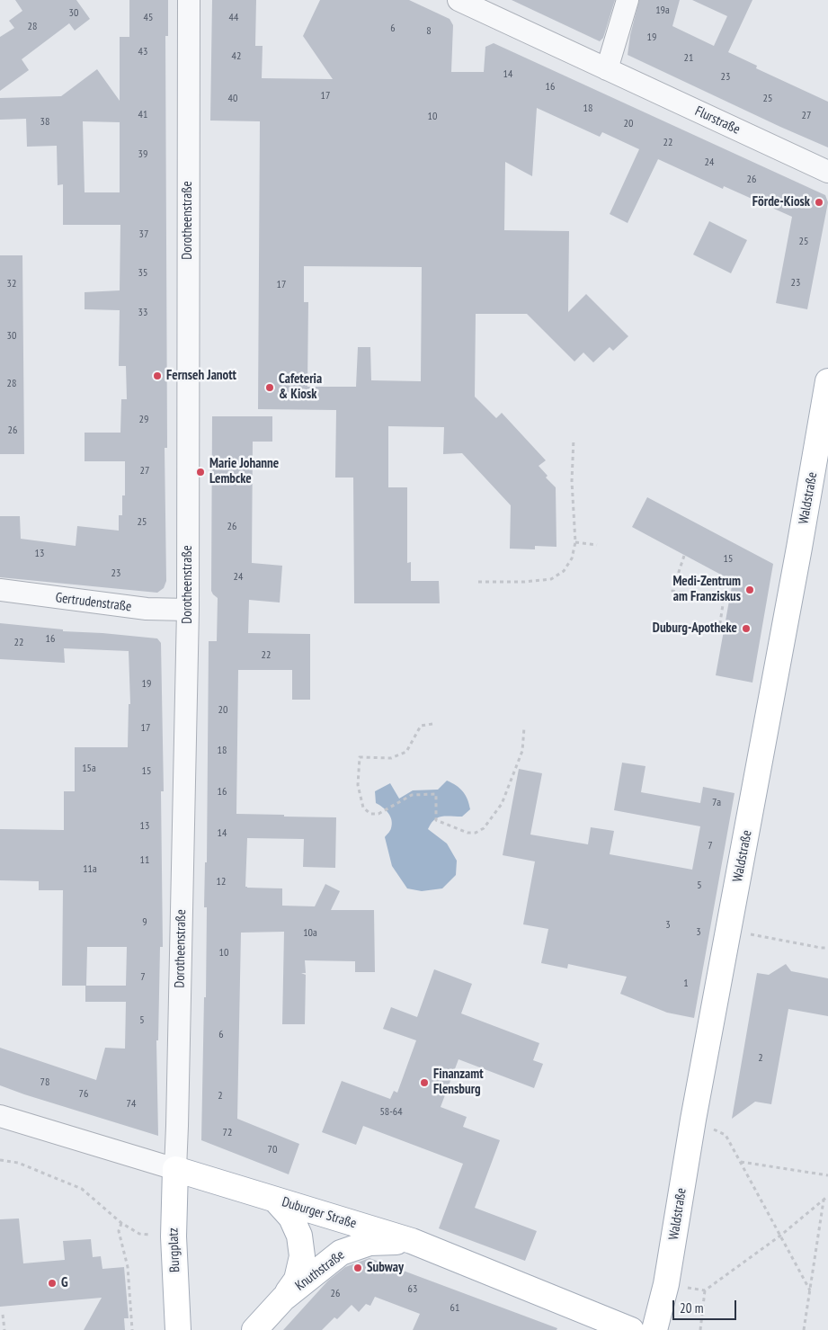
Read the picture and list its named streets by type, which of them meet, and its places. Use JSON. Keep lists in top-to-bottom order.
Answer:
{
  "streets": {
    "main road": [
      "Waldstraße",
      "Duburger Straße",
      "Burgplatz",
      "Knuthstraße"
    ],
    "street": ["Flurstraße", "Dorotheenstraße", "Gertrudenstraße"]
  },
  "crossings": [
    ["Dorotheenstraße", "Gertrudenstraße"],
    ["Dorotheenstraße", "Duburger Straße"],
    ["Dorotheenstraße", "Burgplatz"],
    ["Duburger Straße", "Burgplatz"],
    ["Duburger Straße", "Knuthstraße"]
  ],
  "places": [
    "Förde-Kiosk",
    "Fernseh Janott",
    "Cafeteria & Kiosk",
    "Marie Johanne Lembcke",
    "Medi-Zentrum am Franziskus",
    "Duburg-Apotheke",
    "Finanzamt Flensburg",
    "Subway",
    "G"
  ],
  "house_numbers": [
    "19a",
    "30",
    "45",
    "44",
    "28",
    "6",
    "8",
    "19",
    "43",
    "42",
    "21",
    "14",
    "23",
    "16",
    "17",
    "40",
    "25",
    "18",
    "41",
    "27",
    "10",
    "38",
    "20",
    "22",
    "39",
    "24",
    "26",
    "37",
    "25",
    "35",
    "23",
    "32",
    "17",
    "33",
    "30",
    "28",
    "29",
    "26",
    "27",
    "25",
    "26",
    "13",
    "15",
    "23",
    "24",
    "16",
    "22",
    "22",
    "19",
    "20",
    "17",
    "18",
    "15a",
    "15",
    "16",
    "7a",
    "13",
    "14",
    "7",
    "11",
    "11a",
    "12",
    "5",
    "9",
    "3",
    "3",
    "10a",
    "10",
    "7",
    "1",
    "5",
    "6",
    "2",
    "78",
    "76",
    "2",
    "74",
    "58-64",
    "72",
    "70",
    "63",
    "26",
    "61"
  ],
  "scale_bar": "20 m"
}
